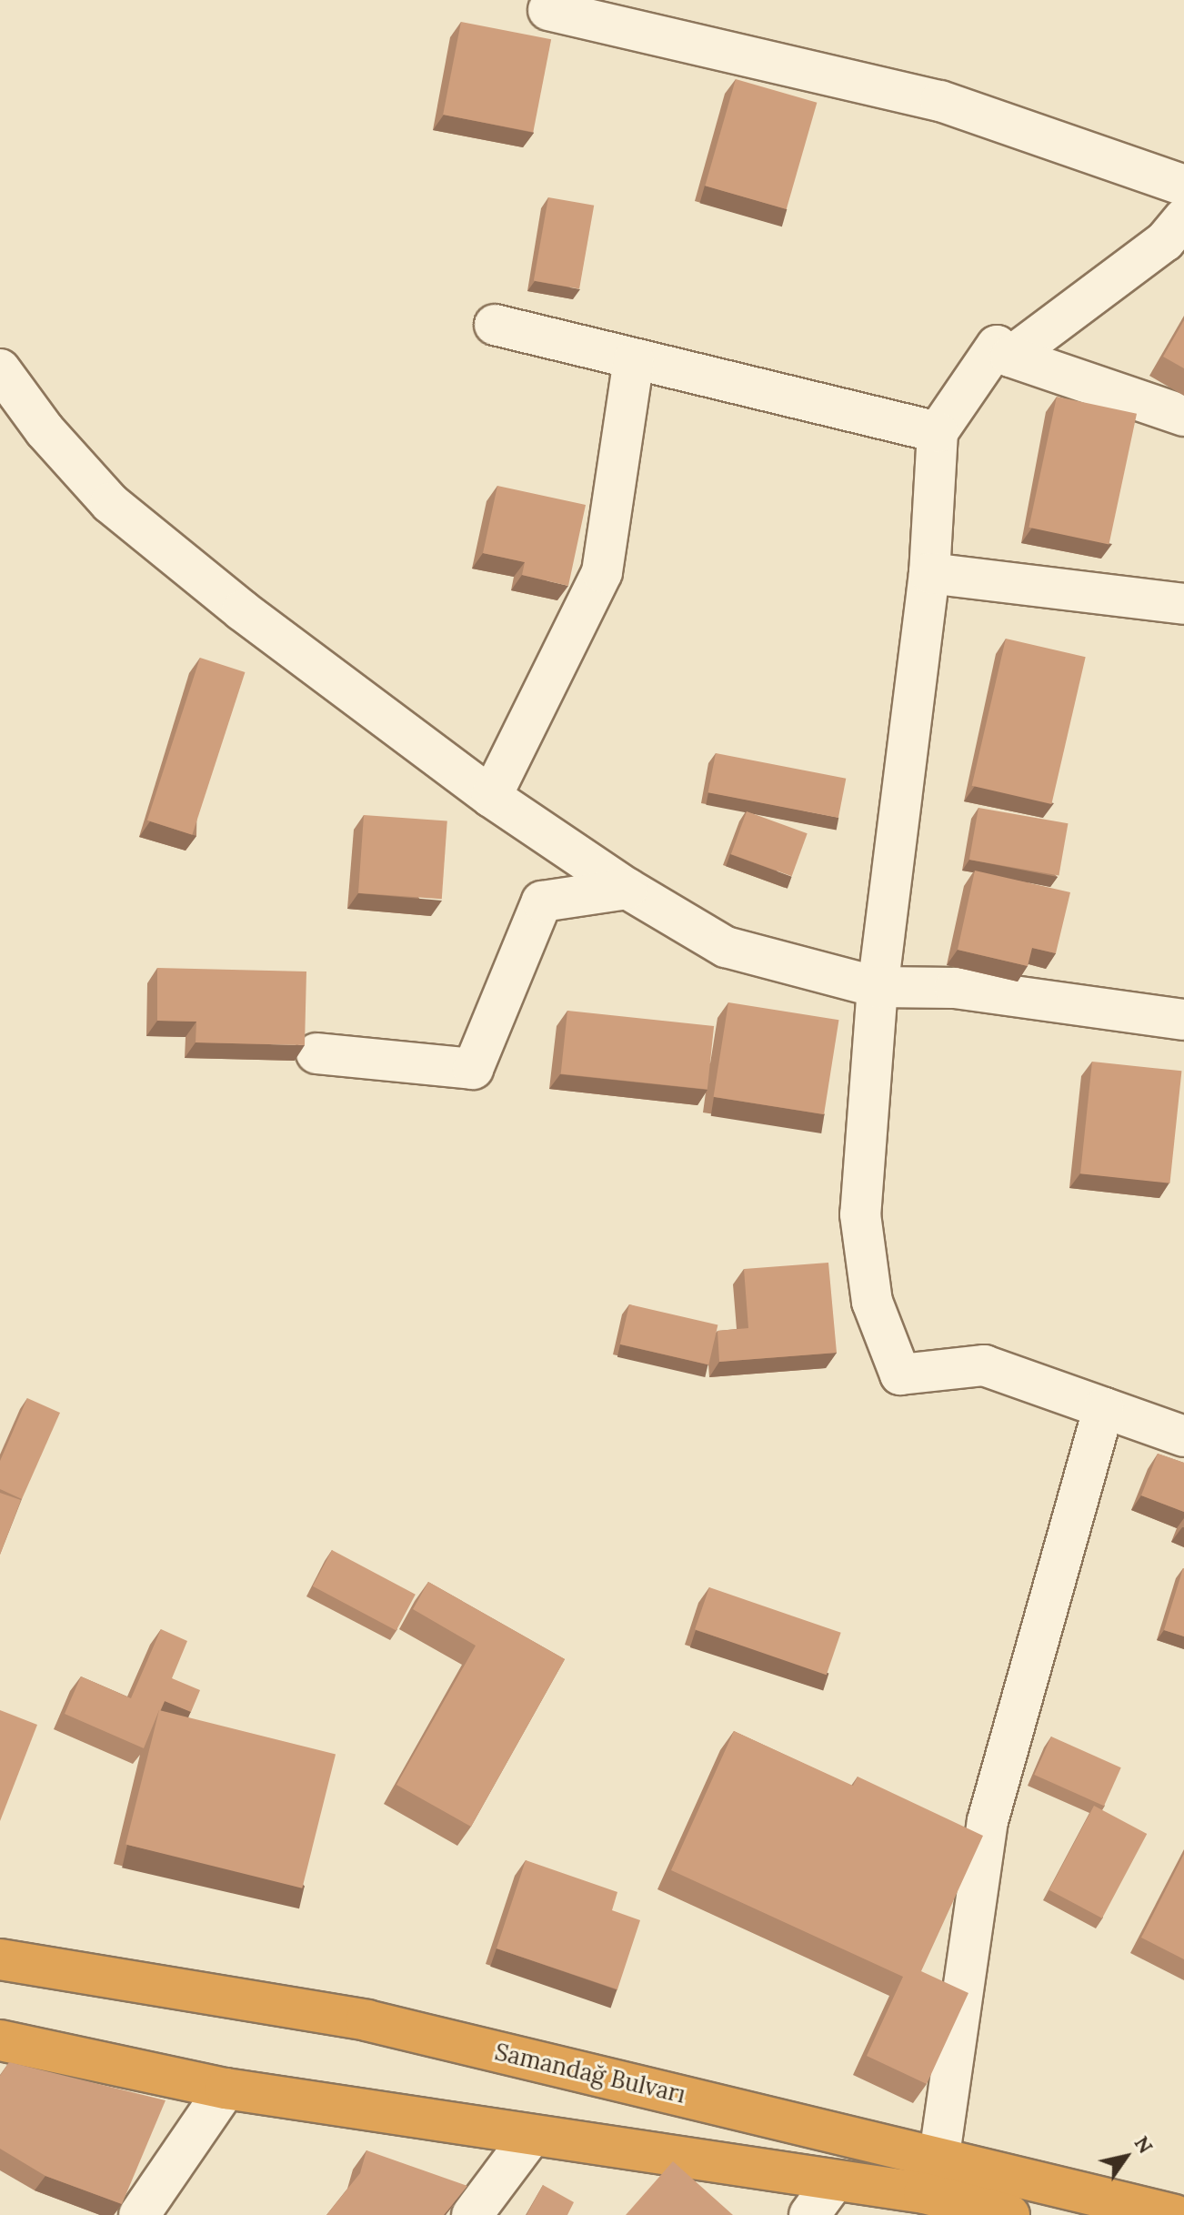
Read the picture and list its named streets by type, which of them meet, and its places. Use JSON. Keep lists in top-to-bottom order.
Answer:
{
  "streets": {
    "highway": ["Samandağ Bulvarı"]
  },
  "north": "top right"
}
